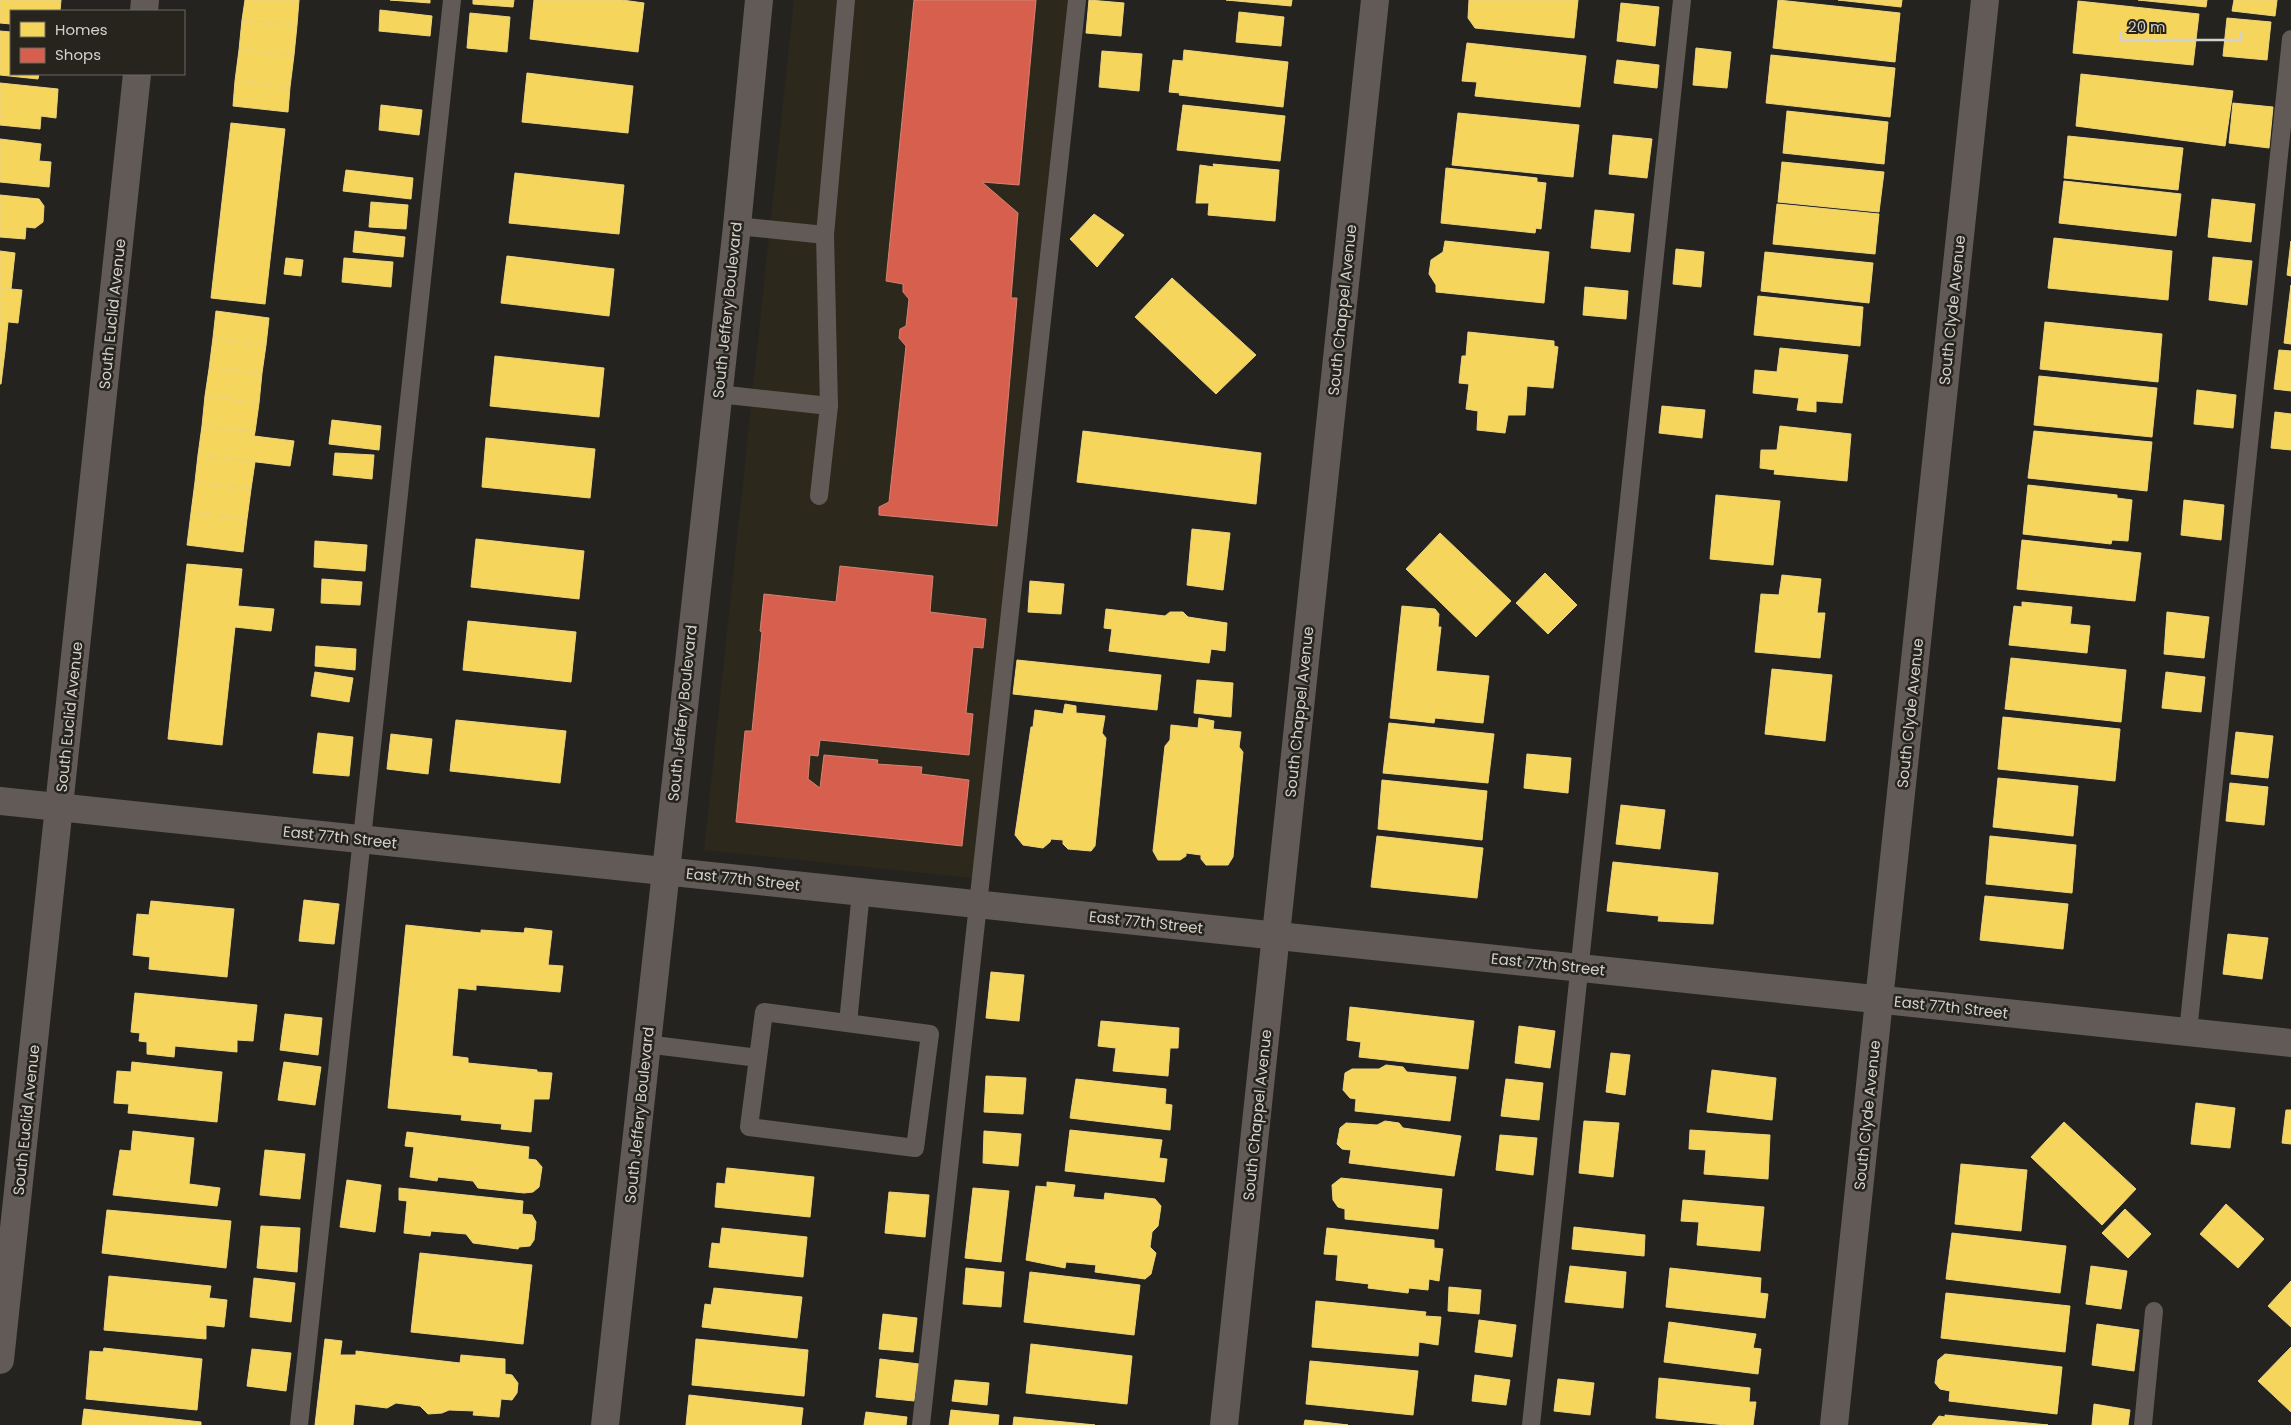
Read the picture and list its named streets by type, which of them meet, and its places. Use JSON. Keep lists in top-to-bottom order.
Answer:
{
  "streets": {
    "street": [
      "South Jeffery Boulevard",
      "South Chappel Avenue",
      "South Clyde Avenue",
      "South Euclid Avenue",
      "East 77th Street"
    ]
  },
  "crossings": [
    ["South Jeffery Boulevard", "East 77th Street"],
    ["South Chappel Avenue", "East 77th Street"],
    ["South Clyde Avenue", "East 77th Street"],
    ["South Euclid Avenue", "East 77th Street"]
  ],
  "legend": ["Homes", "Shops"],
  "scale_bar": "20 m"
}
